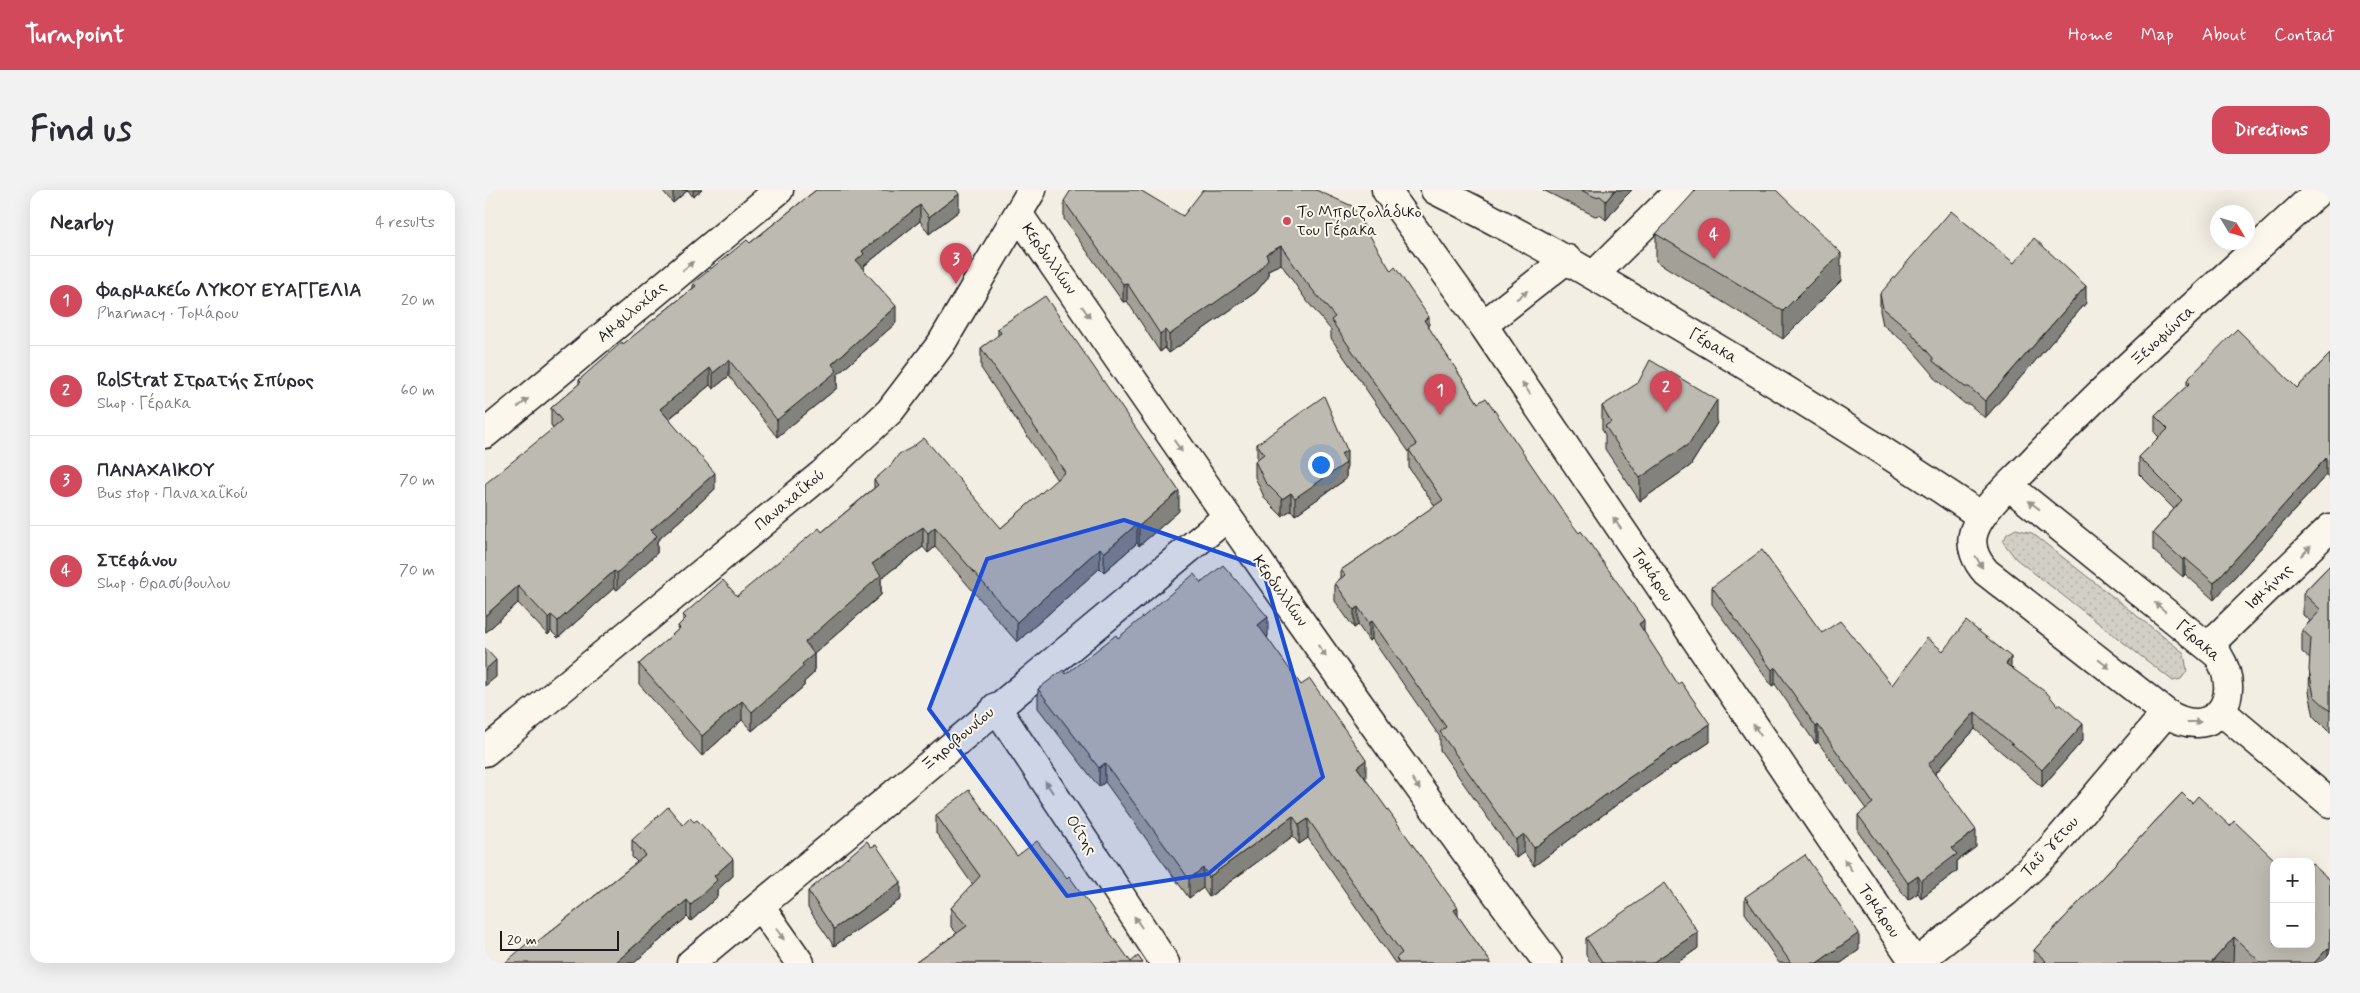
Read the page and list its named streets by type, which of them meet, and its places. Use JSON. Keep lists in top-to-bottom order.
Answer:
{
  "streets": {
    "street": [
      "Κερδυλλίων",
      "Αμφιλοχίας",
      "Ξενοφώντα",
      "Γέρακα",
      "Παναχαΐκού",
      "Τομάρου",
      "Ισμήνης",
      "Ξηροβουνίου",
      "Οίτης",
      "Ταΰγετου"
    ]
  },
  "crossings": [
    ["Κερδυλλίων", "Παναχαΐκού"],
    ["Κερδυλλίων", "Ξηροβουνίου"],
    ["Ξενοφώντα", "Γέρακα"],
    ["Γέρακα", "Ισμήνης"],
    ["Τομάρου", "Ταΰγετου"],
    ["Ξηροβουνίου", "Οίτης"]
  ],
  "one_way": [
    "Κερδυλλίων",
    "Αμφιλοχίας",
    "Τομάρου",
    "Ισμήνης",
    "Οίτης"
  ],
  "places": ["Το Μπριζολάδικο του Γέρακα"],
  "scale_bar": "20 m",
  "north": "bottom right",
  "page": {
    "header": "Turnpoint",
    "nav": [
      "Home",
      "Map",
      "About",
      "Contact"
    ],
    "buttons": "Directions",
    "title": "Find us",
    "heading": ["Nearby", "4 results"],
    "pins": [
      "4",
      "3",
      "2",
      "1"
    ],
    "list": [
      {
        "mark": "1",
        "name": "Φαρμακείο ΛΥΚΟΥ ΕΥΑΓΓΕΛΙΑ",
        "note": "Pharmacy · Τομάρου",
        "value": "20 m"
      },
      {
        "mark": "2",
        "name": "RolStrat Στρατής Σπύρος",
        "note": "Shop · Γέρακα",
        "value": "60 m"
      },
      {
        "mark": "3",
        "name": "ΠΑΝΑΧΑΙΚΟΥ",
        "note": "Bus stop · Παναχαΐκού",
        "value": "70 m"
      },
      {
        "mark": "4",
        "name": "Στεφάνου",
        "note": "Shop · Θρασύβουλου",
        "value": "70 m"
      }
    ],
    "map_buttons": ["+", "−"],
    "scale": "20 m"
  }
}
